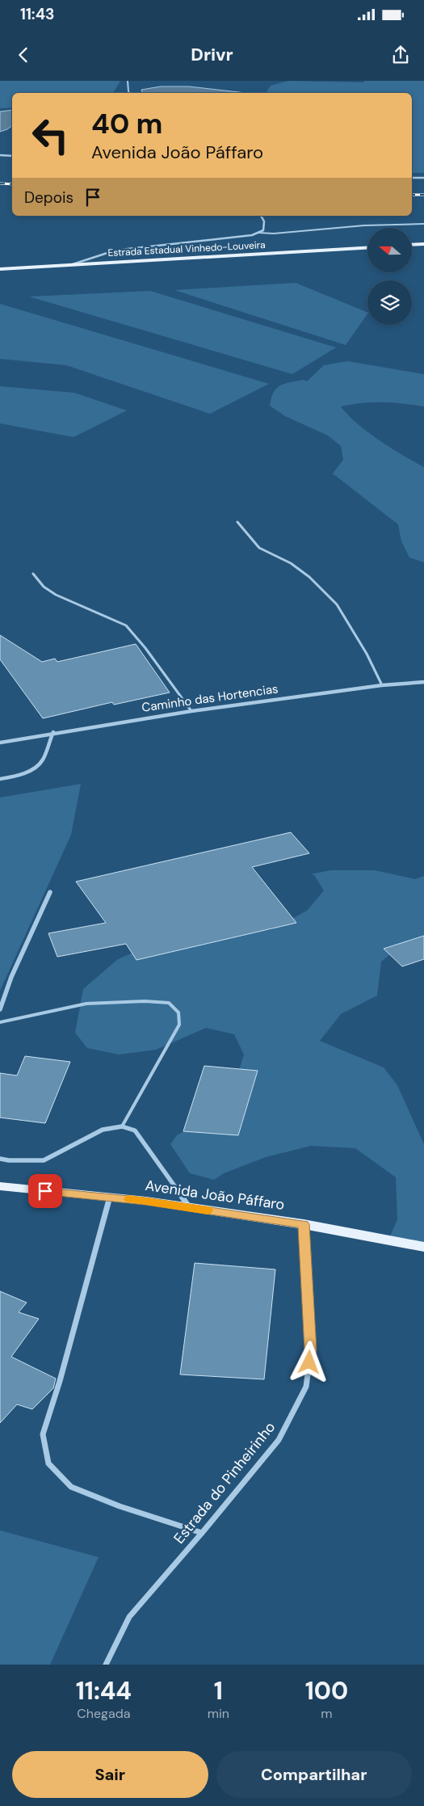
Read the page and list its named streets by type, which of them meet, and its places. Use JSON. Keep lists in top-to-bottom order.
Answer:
{
  "streets": {
    "main road": ["Estrada Estadual Vinhedo-Louveira", "Avenida João Páffaro"],
    "street": ["Caminho das Hortencias", "Estrada do Pinheirinho"]
  },
  "crossings": [
    ["Avenida João Páffaro", "Estrada do Pinheirinho"]
  ],
  "north": "left",
  "page": {
    "status": "11:43",
    "header": "Drivr",
    "turn": ["40 m", "Avenida João Páffaro"],
    "then": "Depois",
    "eta": [
      "11:44",
      "Chegada",
      "1",
      "min",
      "100",
      "m"
    ],
    "buttons": ["Sair", "Compartilhar"]
  }
}
